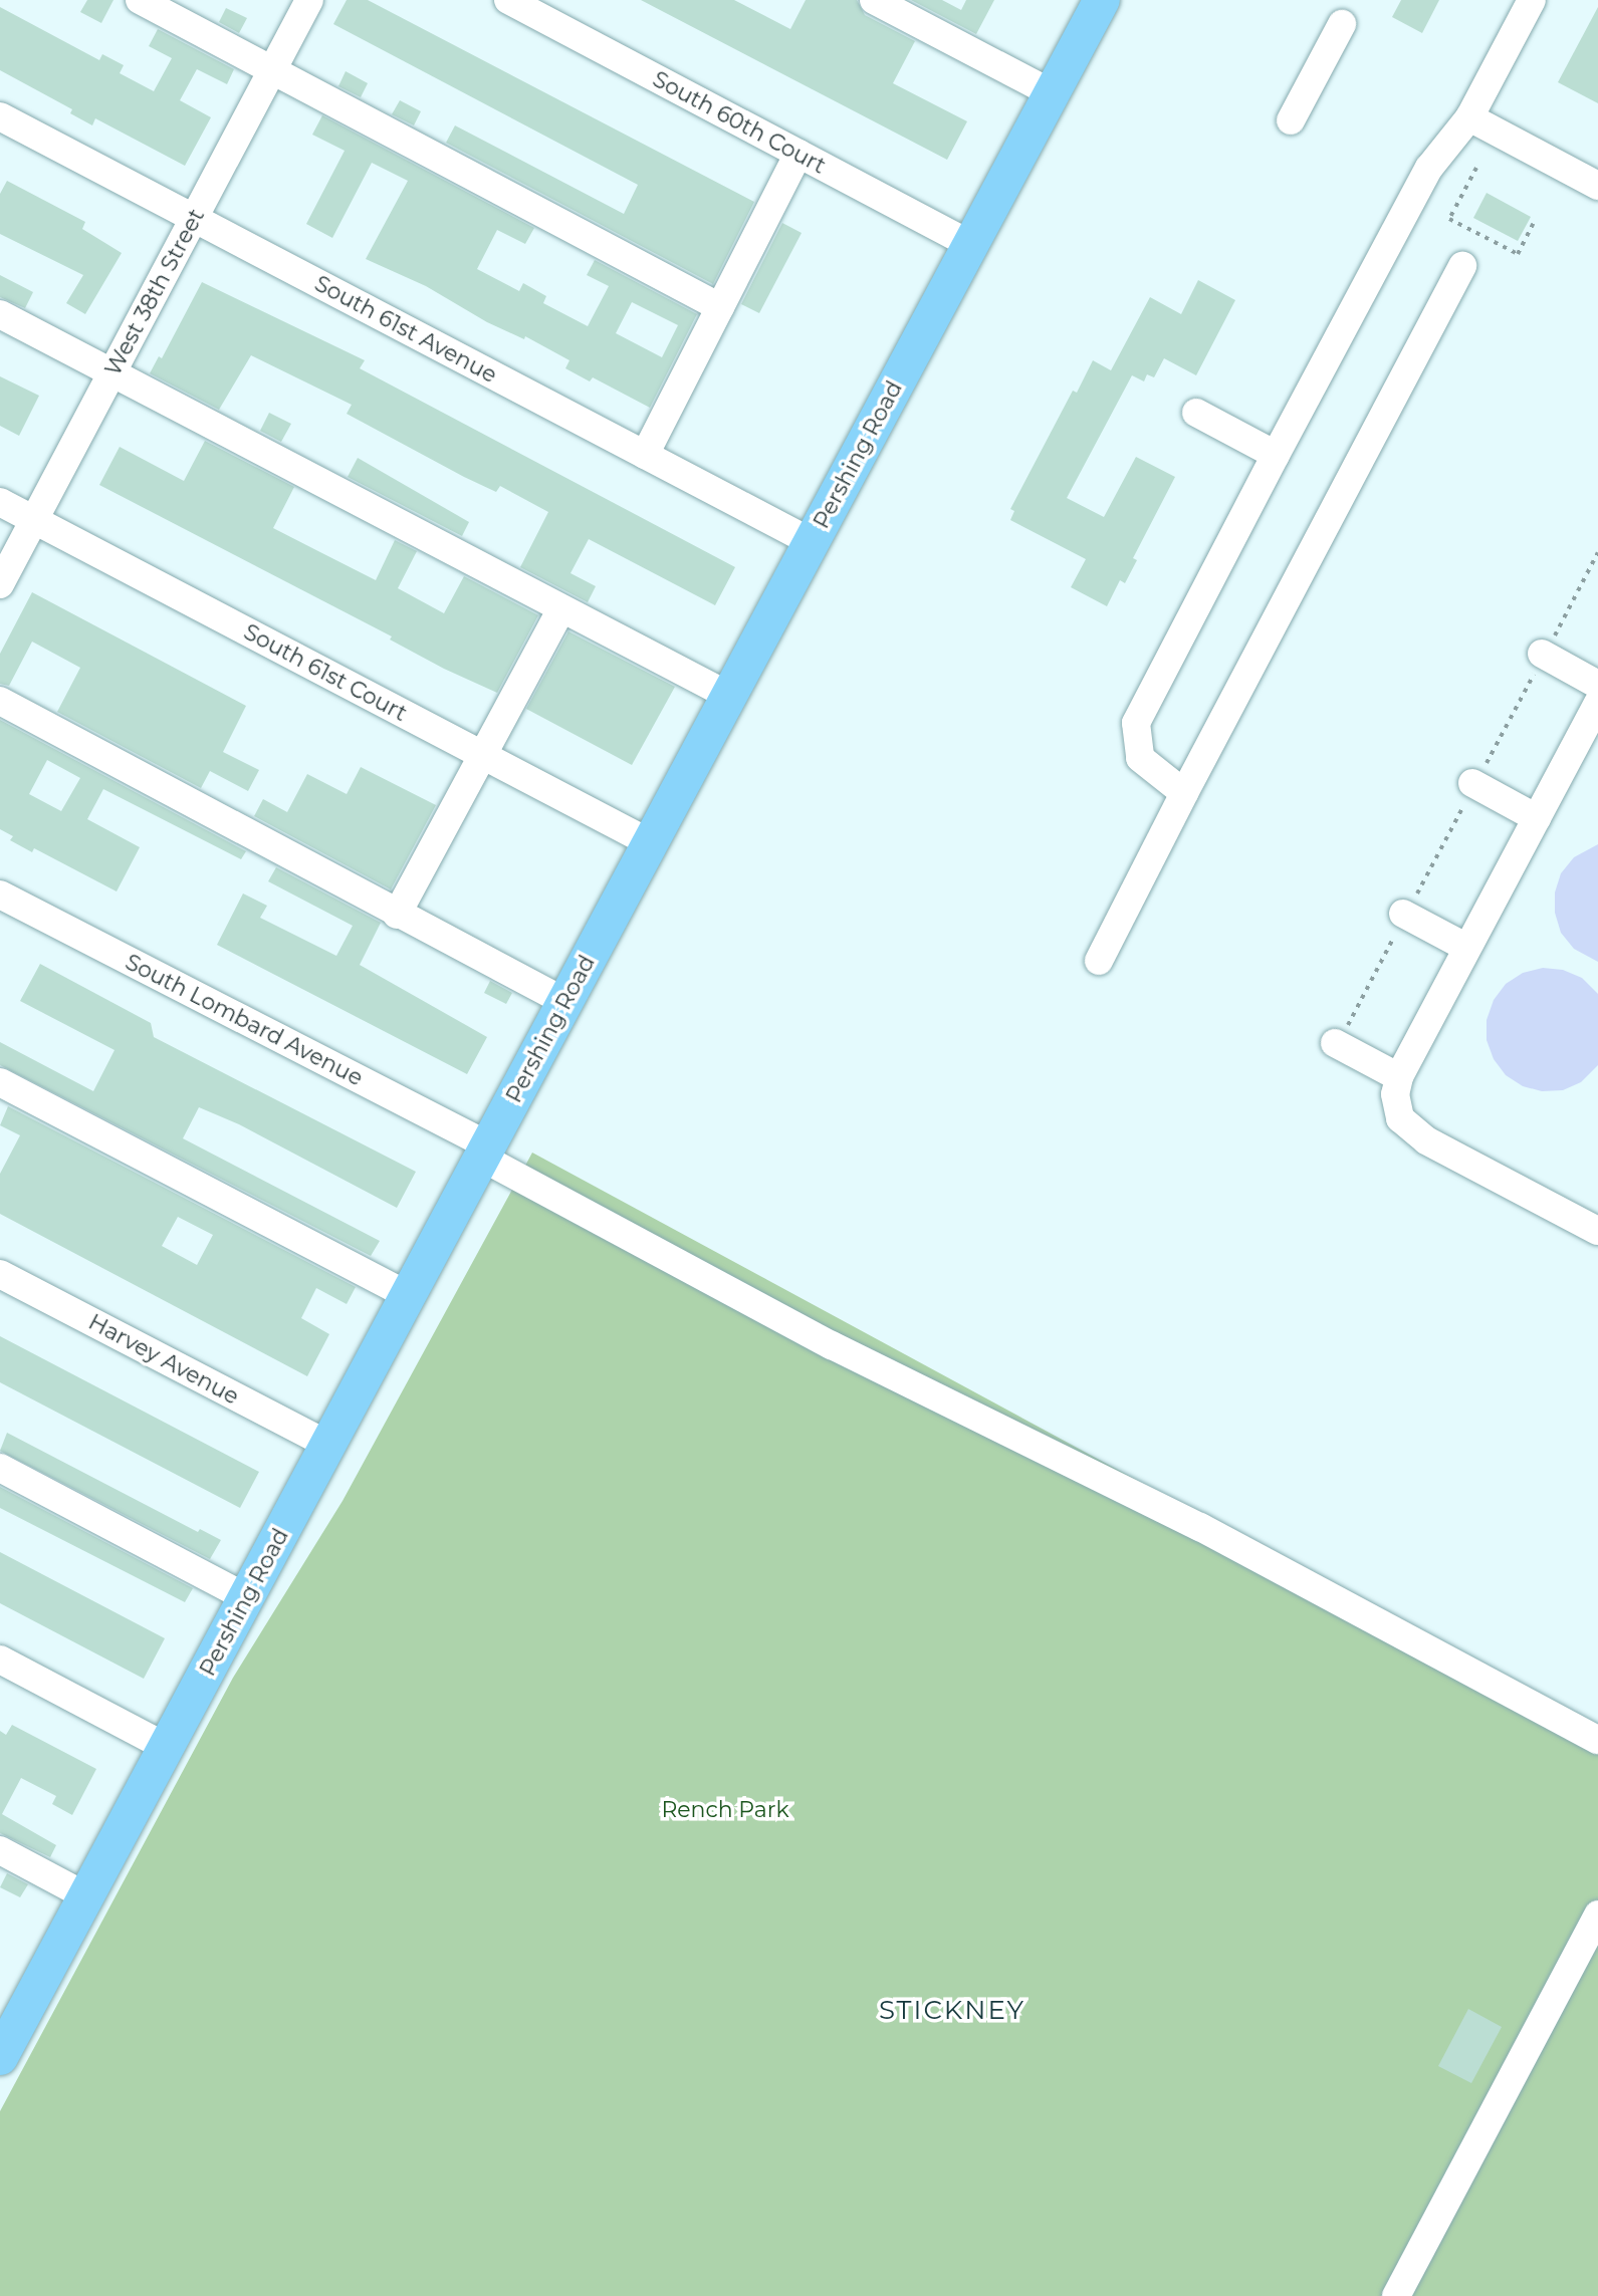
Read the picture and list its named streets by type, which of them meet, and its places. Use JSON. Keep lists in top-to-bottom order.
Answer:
{
  "streets": {
    "main road": ["Pershing Road"],
    "street": [
      "South 60th Court",
      "West 38th Street",
      "South 61st Avenue",
      "South 61st Court",
      "South Lombard Avenue",
      "Harvey Avenue"
    ]
  },
  "crossings": [
    ["South 60th Court", "Pershing Road"],
    ["West 38th Street", "South 61st Avenue"],
    ["West 38th Street", "South 61st Court"],
    ["South 61st Avenue", "Pershing Road"],
    ["Pershing Road", "South 61st Court"],
    ["Pershing Road", "South Lombard Avenue"],
    ["Pershing Road", "Harvey Avenue"]
  ],
  "districts": ["STICKNEY"],
  "parks": ["Rench Park"]
}
